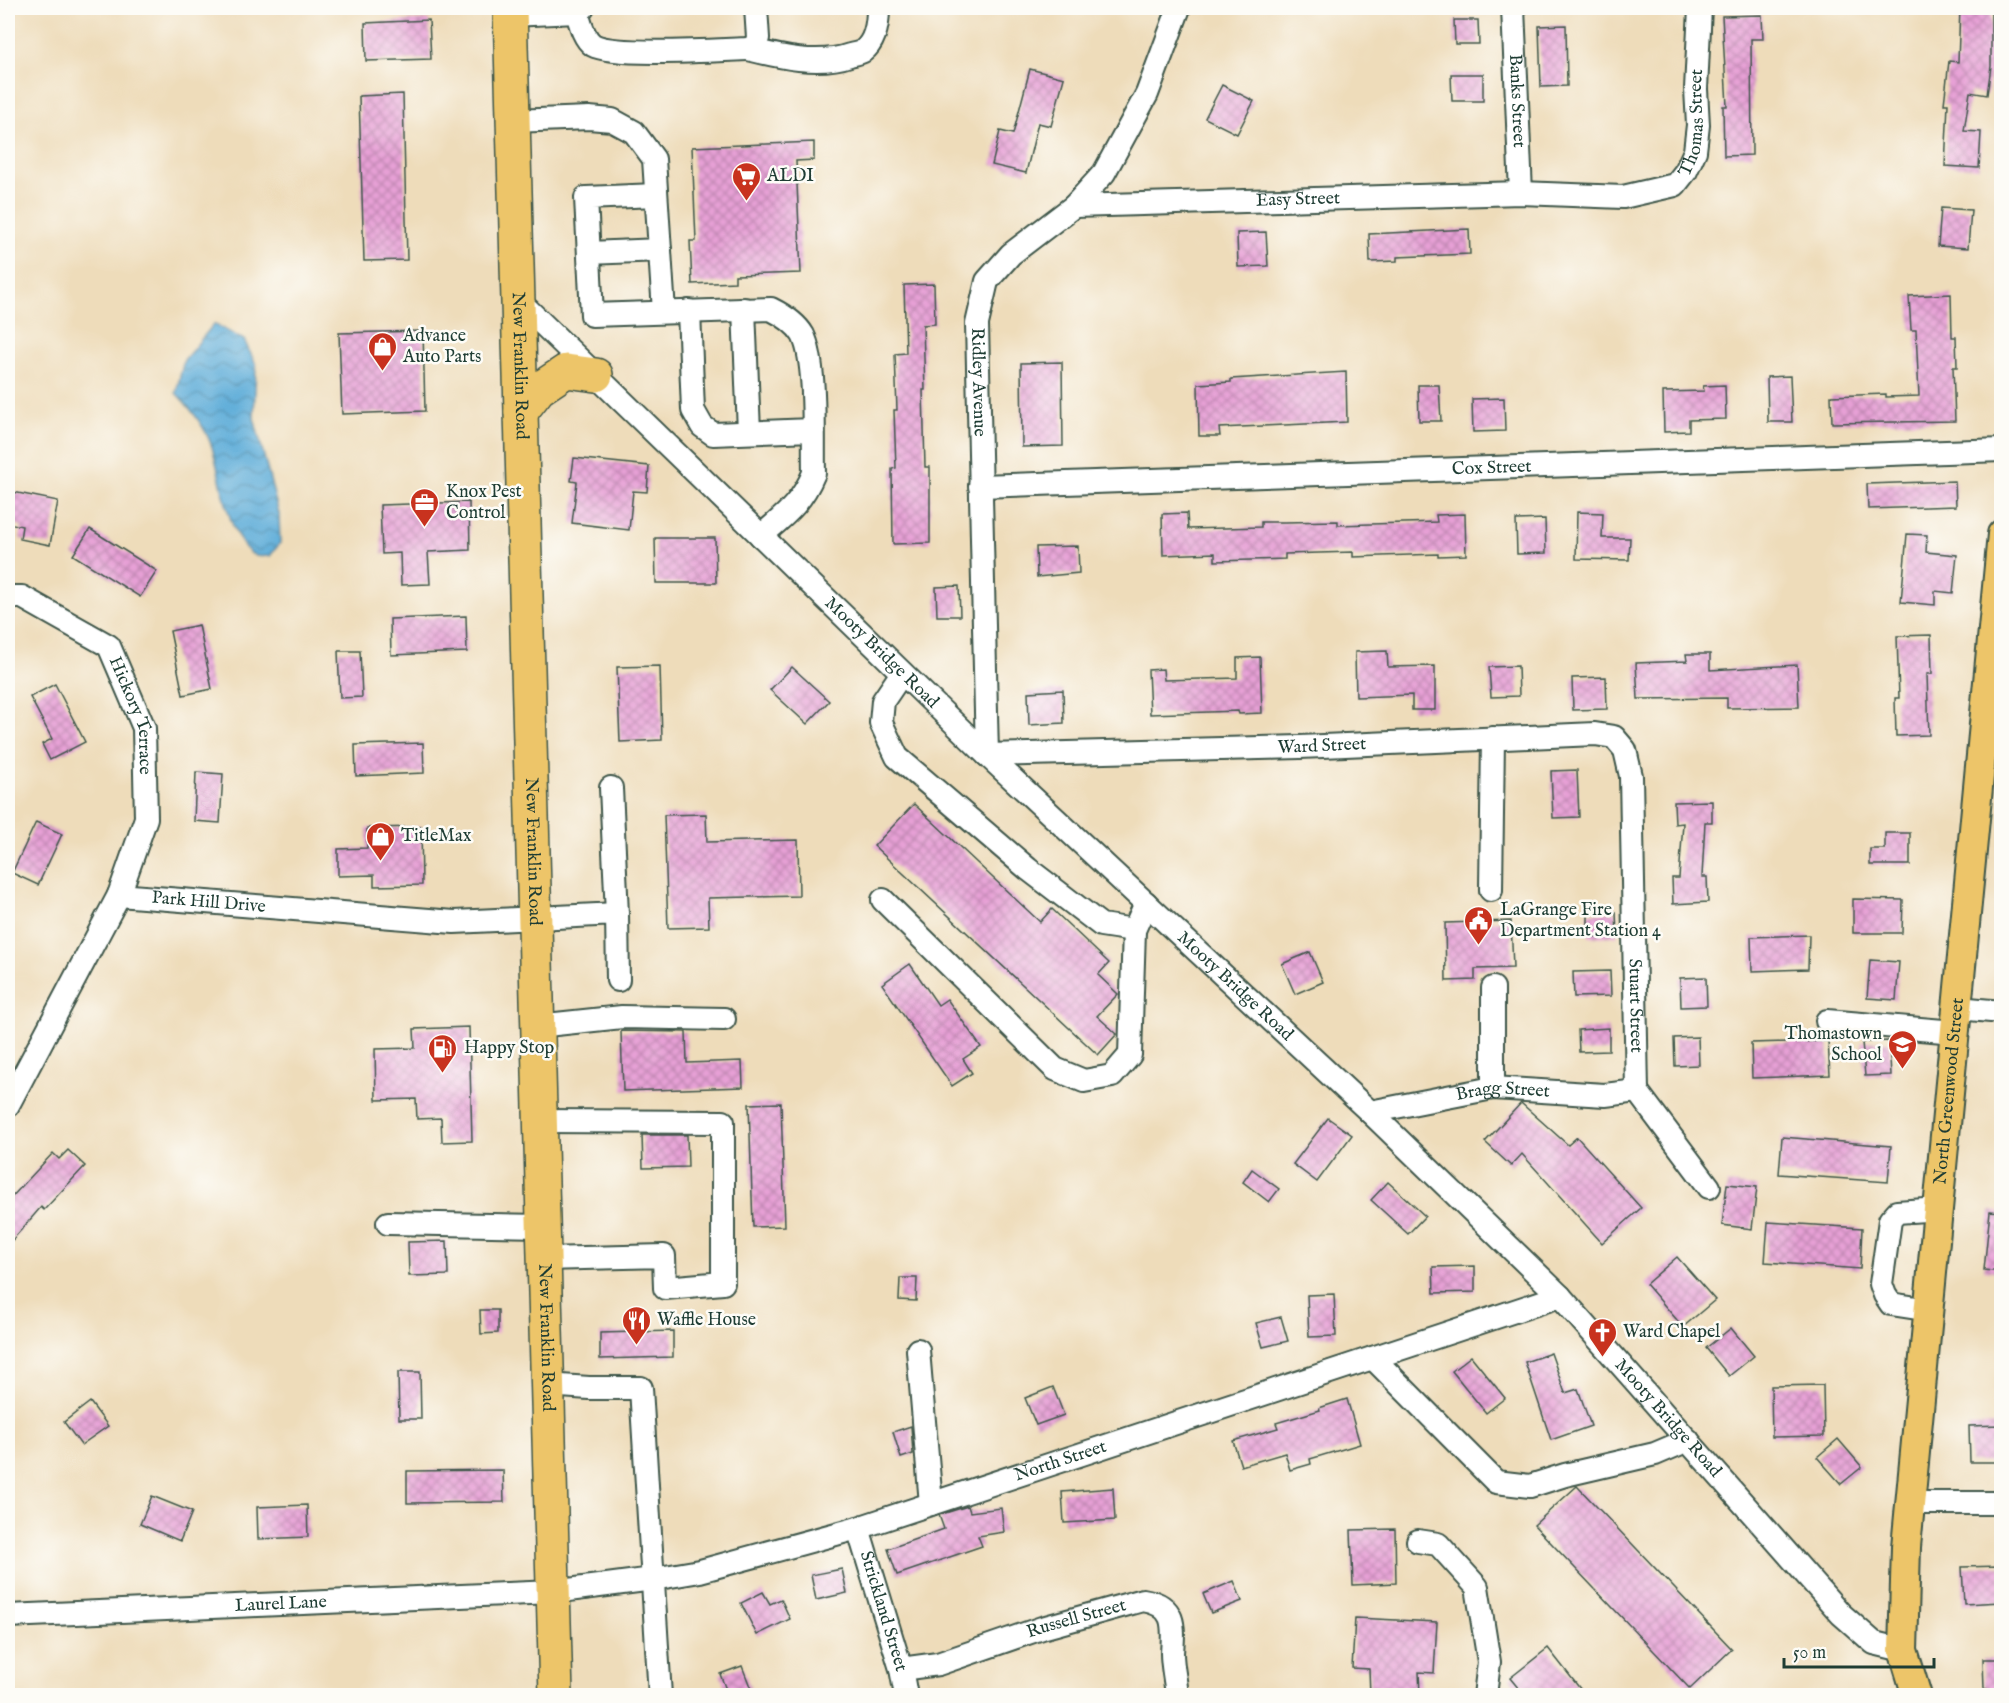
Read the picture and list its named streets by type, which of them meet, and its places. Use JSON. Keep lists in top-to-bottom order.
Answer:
{
  "streets": {
    "highway": ["New Franklin Road"],
    "main road": ["North Greenwood Street"],
    "street": [
      "Banks Street",
      "Thomas Street",
      "Easy Street",
      "Ridley Avenue",
      "Cox Street",
      "Mooty Bridge Road",
      "Hickory Terrace",
      "Ward Street",
      "Park Hill Drive",
      "Stuart Street",
      "Bragg Street",
      "North Street",
      "Laurel Lane",
      "Strickland Street",
      "Russell Street"
    ]
  },
  "crossings": [
    ["Banks Street", "Thomas Street"],
    ["Banks Street", "Easy Street"],
    ["Thomas Street", "Easy Street"],
    ["Easy Street", "Ridley Avenue"],
    ["New Franklin Road", "Mooty Bridge Road"],
    ["New Franklin Road", "Park Hill Drive"],
    ["New Franklin Road", "North Street"],
    ["New Franklin Road", "Laurel Lane"],
    ["Ridley Avenue", "Cox Street"],
    ["Ridley Avenue", "Mooty Bridge Road"],
    ["Ridley Avenue", "Ward Street"],
    ["Mooty Bridge Road", "Ward Street"],
    ["Mooty Bridge Road", "North Greenwood Street"],
    ["Mooty Bridge Road", "Bragg Street"],
    ["Mooty Bridge Road", "North Street"],
    ["Hickory Terrace", "Park Hill Drive"],
    ["Ward Street", "Stuart Street"],
    ["Stuart Street", "Bragg Street"],
    ["North Street", "Laurel Lane"],
    ["North Street", "Strickland Street"],
    ["Strickland Street", "Russell Street"]
  ],
  "places": {
    "supermarket": ["ALDI"],
    "shop": ["Advance Auto Parts", "TitleMax"],
    "office": ["Knox Pest Control"],
    "public building": ["LaGrange Fire Department Station 4"],
    "school or university": ["Thomastown School"],
    "fuel station": ["Happy Stop"],
    "restaurant": ["Waffle House"],
    "church": ["Ward Chapel"]
  },
  "scale_bar": "50 m"
}
